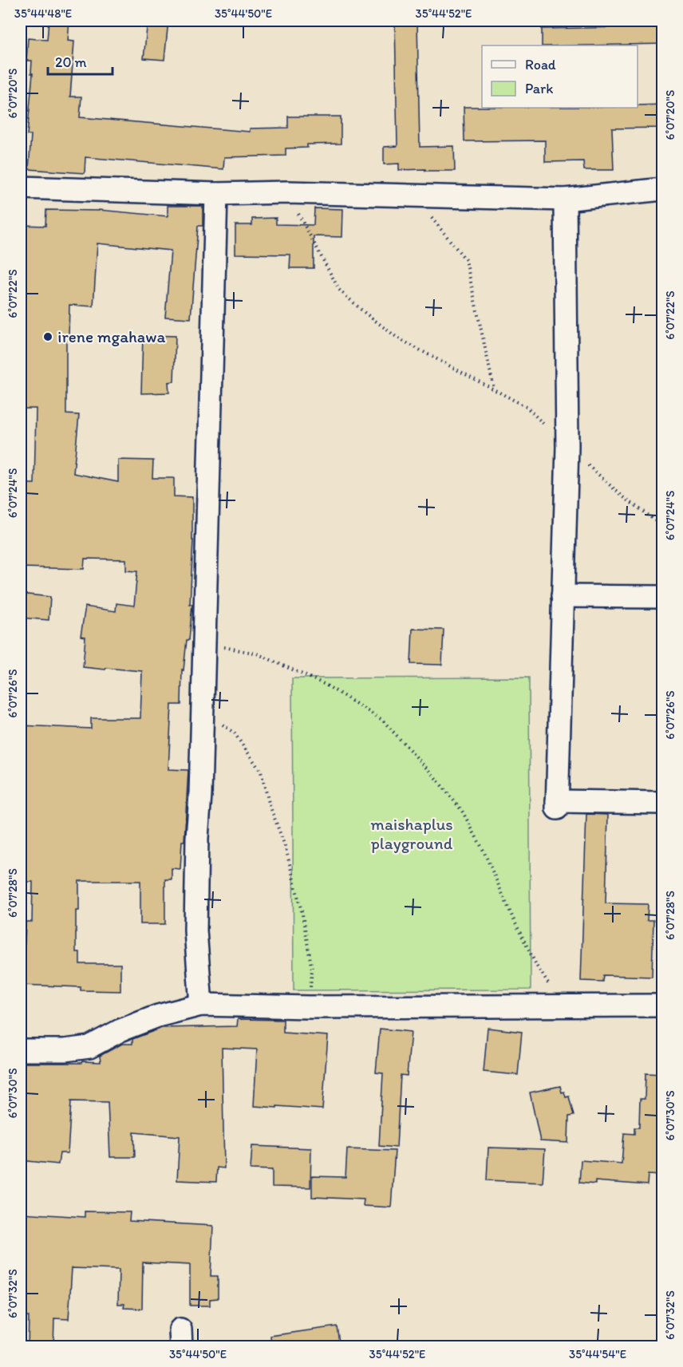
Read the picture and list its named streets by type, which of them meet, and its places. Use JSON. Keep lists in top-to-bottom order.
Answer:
{
  "parks": ["maishaplus playground"],
  "places": ["irene mgahawa"],
  "legend": ["Road", "Park"],
  "scale_bar": "20 m",
  "coordinates": [
    "35°44'48\"E",
    "35°44'50\"E",
    "35°44'52\"E",
    "6°07'20\"S",
    "6°07'22\"S",
    "6°07'24\"S",
    "6°07'26\"S",
    "6°07'28\"S",
    "6°07'30\"S",
    "6°07'32\"S",
    "35°44'54\"E"
  ]
}
